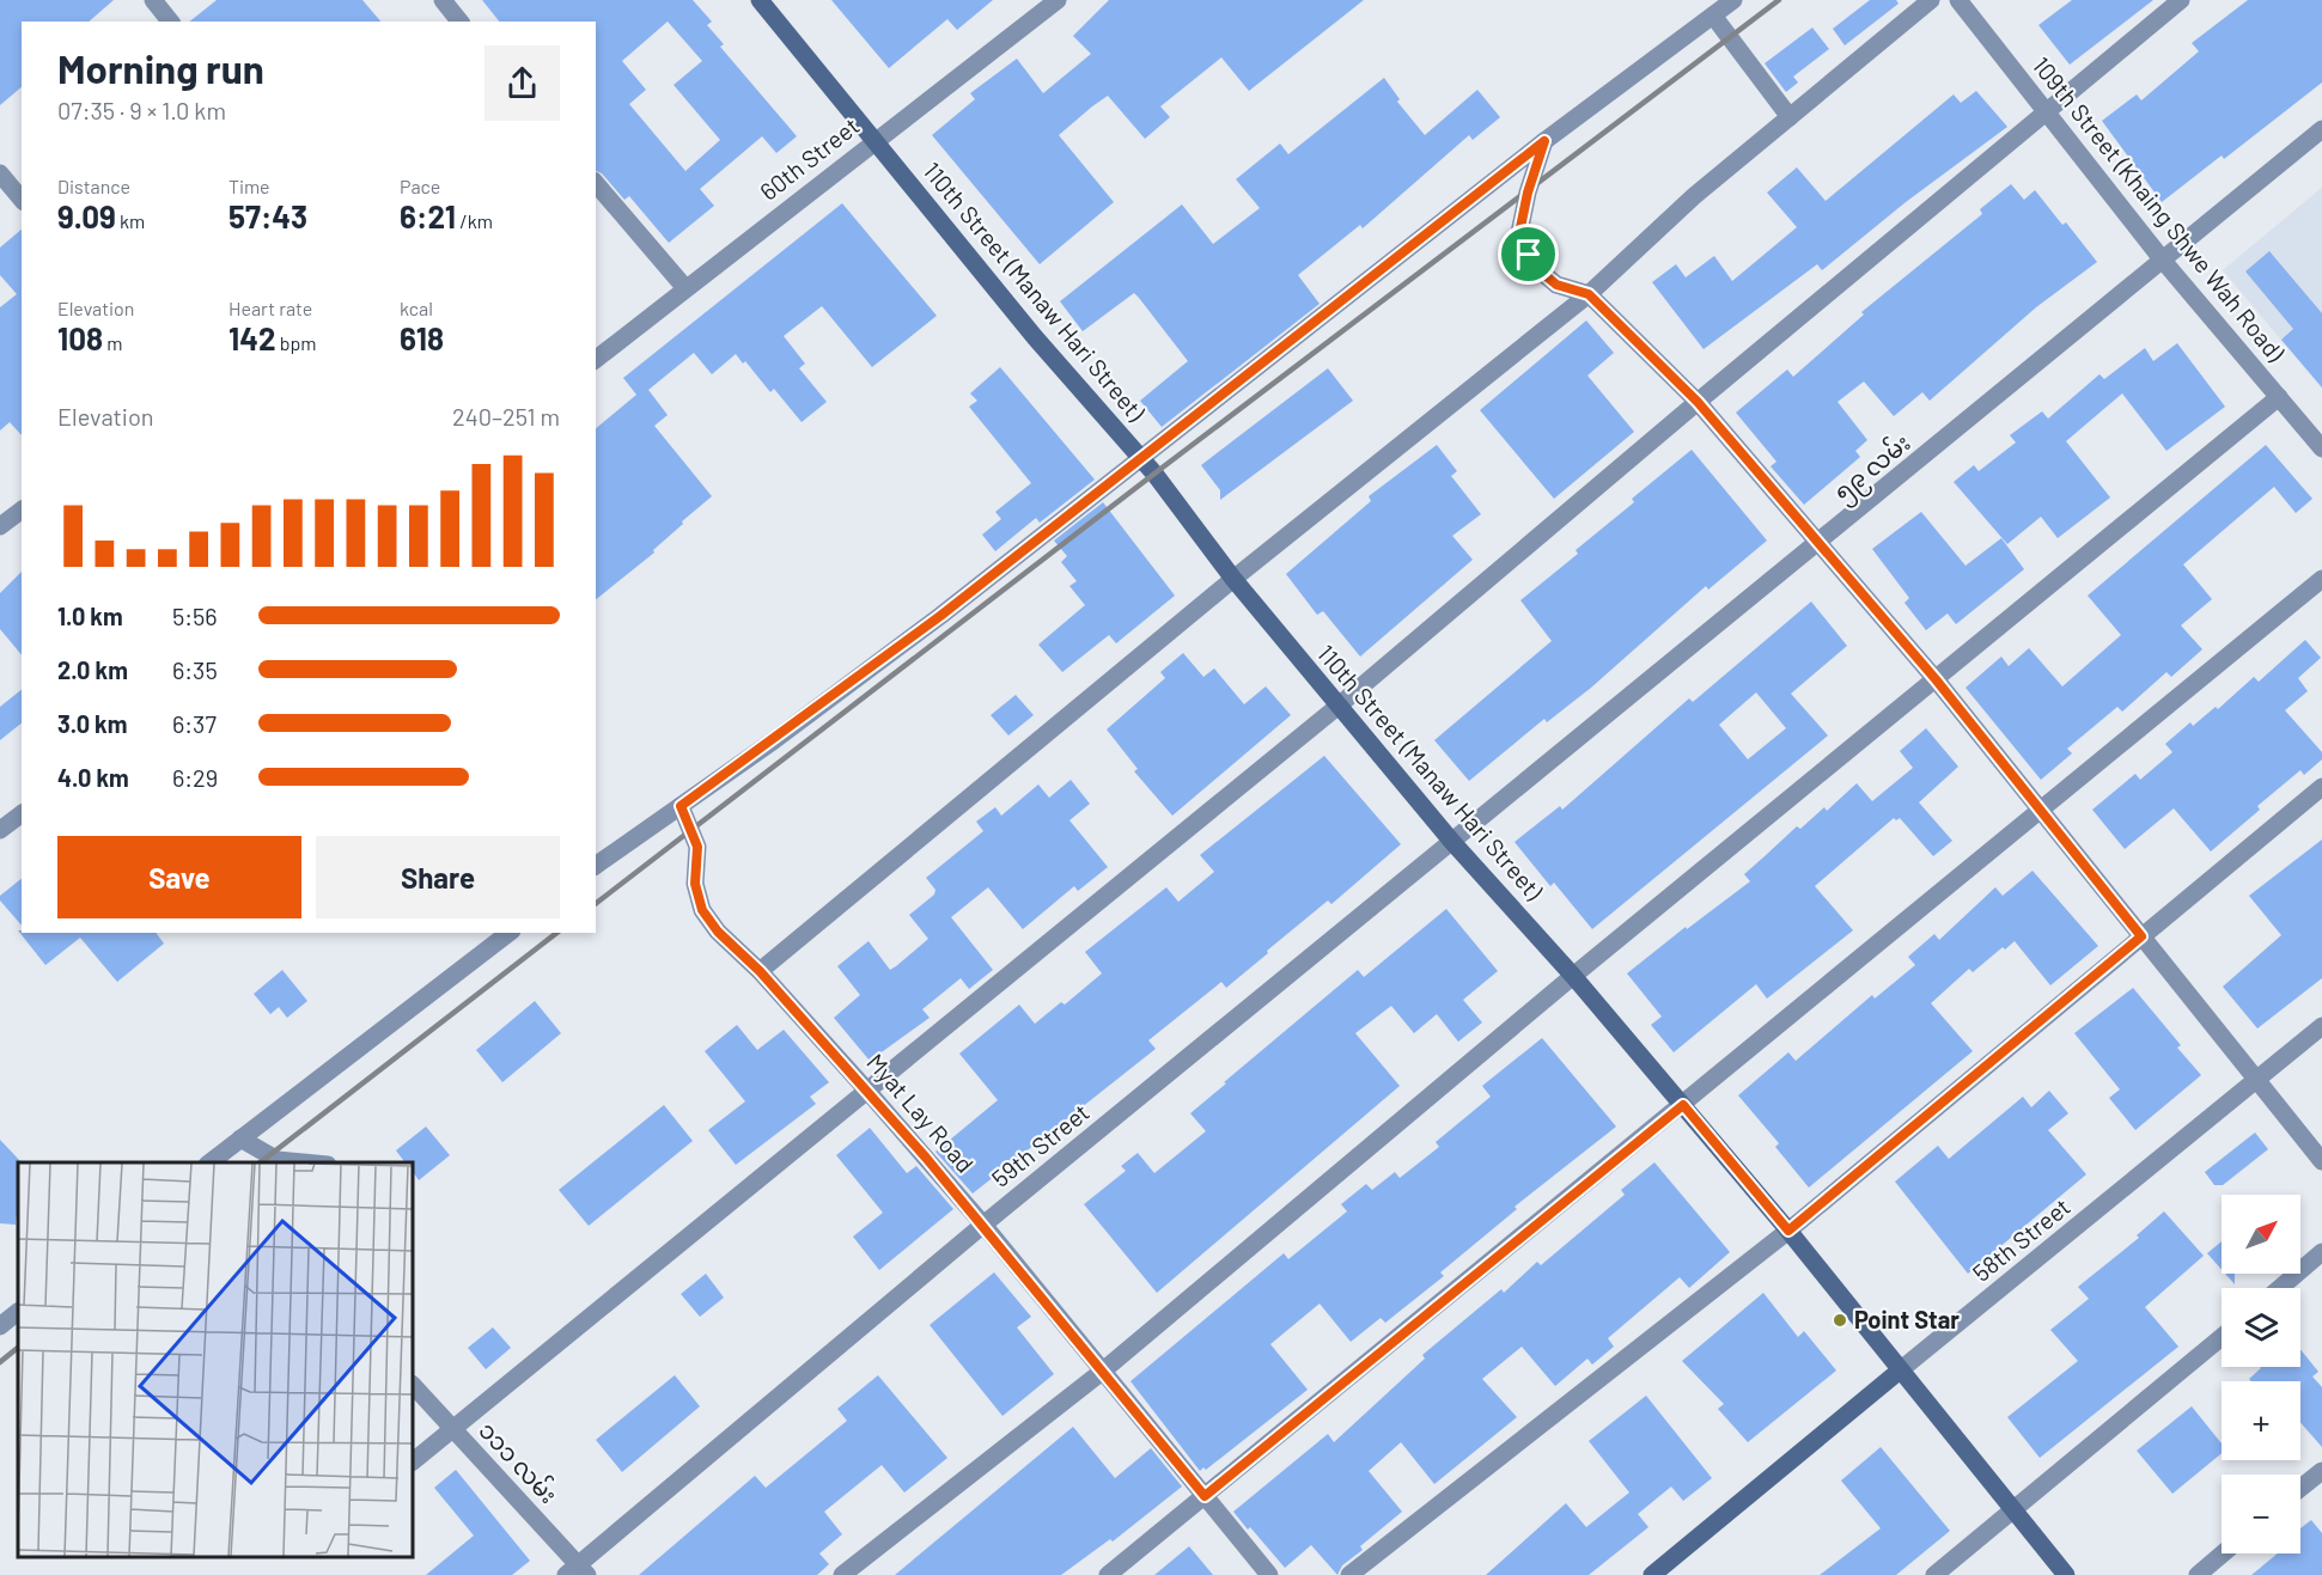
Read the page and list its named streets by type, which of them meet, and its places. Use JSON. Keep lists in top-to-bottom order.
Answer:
{
  "streets": {
    "main road": ["110th Street (Manaw Hari Street)", "58th Street"],
    "street": [
      "60th Street",
      "109th Street (Khaing Shwe Wah Road)",
      "၅၉ လမ်း",
      "Myat Lay Road",
      "59th Street",
      "၁၁၁ လမ်း"
    ]
  },
  "crossings": [
    ["60th Street", "110th Street (Manaw Hari Street)"],
    ["109th Street (Khaing Shwe Wah Road)", "၅၉ လမ်း"],
    ["110th Street (Manaw Hari Street)", "၅၉ လမ်း"],
    ["110th Street (Manaw Hari Street)", "59th Street"],
    ["110th Street (Manaw Hari Street)", "58th Street"],
    ["၅၉ လမ်း", "59th Street"],
    ["Myat Lay Road", "59th Street"],
    ["59th Street", "၁၁၁ လမ်း"]
  ],
  "places": ["Point Star"],
  "north": "top right",
  "page": {
    "heading": ["Morning run", "07:35 · 9 × 1.0 km"],
    "stats": [
      ["Distance", "9.09 km"],
      ["Time", "57:43"],
      ["Pace", "6:21 /km"],
      ["Elevation", "108 m"],
      ["Heart rate", "142 bpm"],
      ["kcal", "618"]
    ],
    "chart": ["Elevation", "240–251 m"],
    "list": [
      {
        "name": "1.0 km",
        "note": "5:56"
      },
      {
        "name": "2.0 km",
        "note": "6:35"
      },
      {
        "name": "3.0 km",
        "note": "6:37"
      },
      {
        "name": "4.0 km",
        "note": "6:29"
      }
    ],
    "buttons": ["Save", "Share"],
    "map_buttons": ["+", "−"]
  }
}
